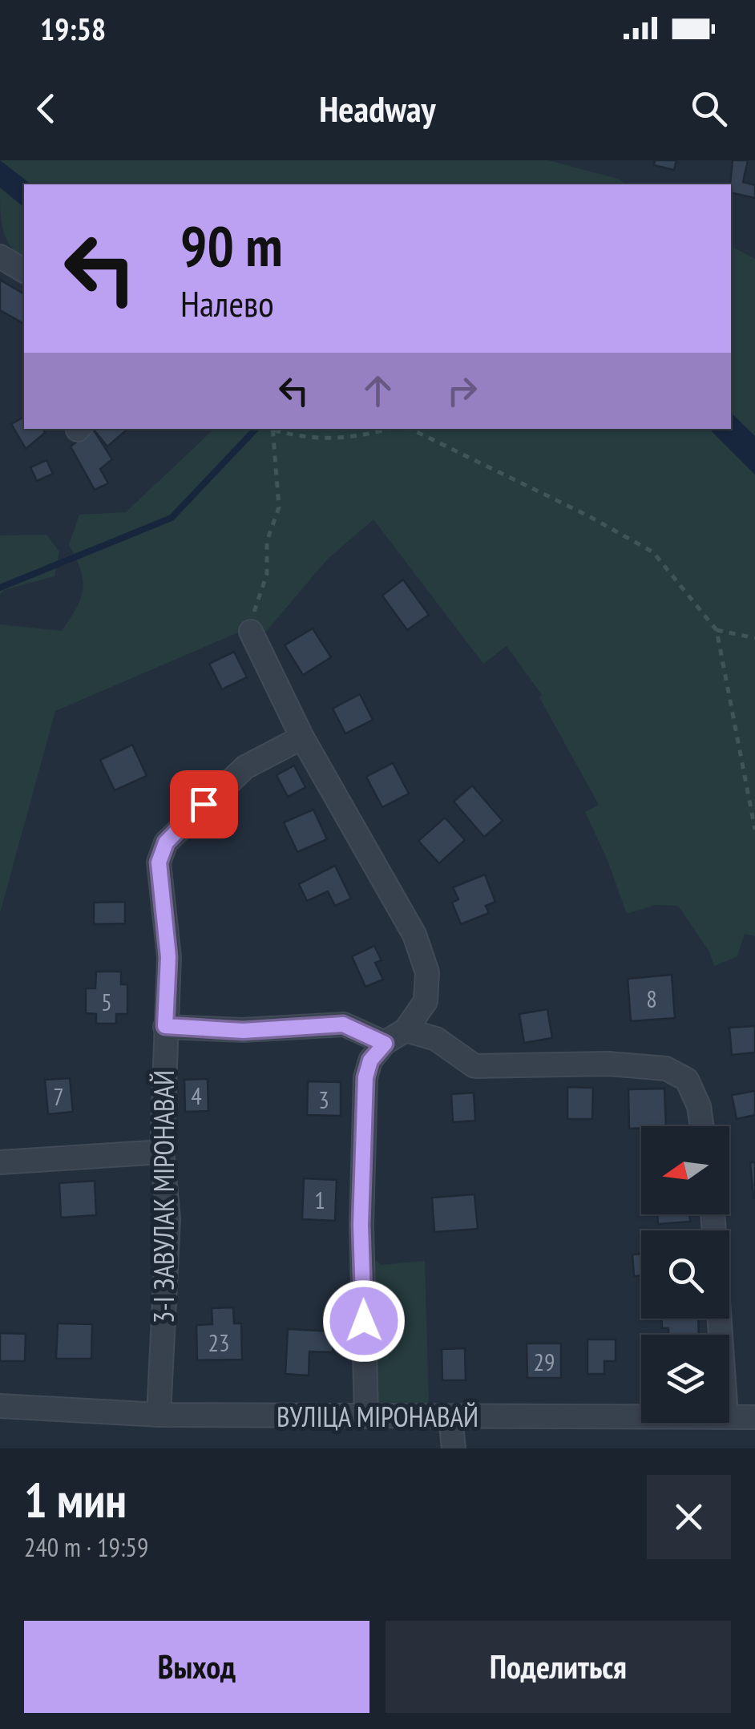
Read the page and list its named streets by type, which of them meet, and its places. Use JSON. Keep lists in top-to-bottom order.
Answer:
{
  "streets": {
    "street": ["3-І ЗАВУЛАК МІРОНАВАЙ", "ВУЛІЦА МІРОНАВАЙ"]
  },
  "crossings": [
    ["3-І ЗАВУЛАК МІРОНАВАЙ", "ВУЛІЦА МІРОНАВАЙ"]
  ],
  "house_numbers": [
    "8",
    "5",
    "4",
    "7",
    "3",
    "1",
    "23",
    "29"
  ],
  "north": "left",
  "page": {
    "status": "19:58",
    "header": "Headway",
    "turn": ["90 m", "Налево"],
    "heading": ["1 мин", "240 m · 19:59"],
    "buttons": ["Выход", "Поделиться"]
  }
}
